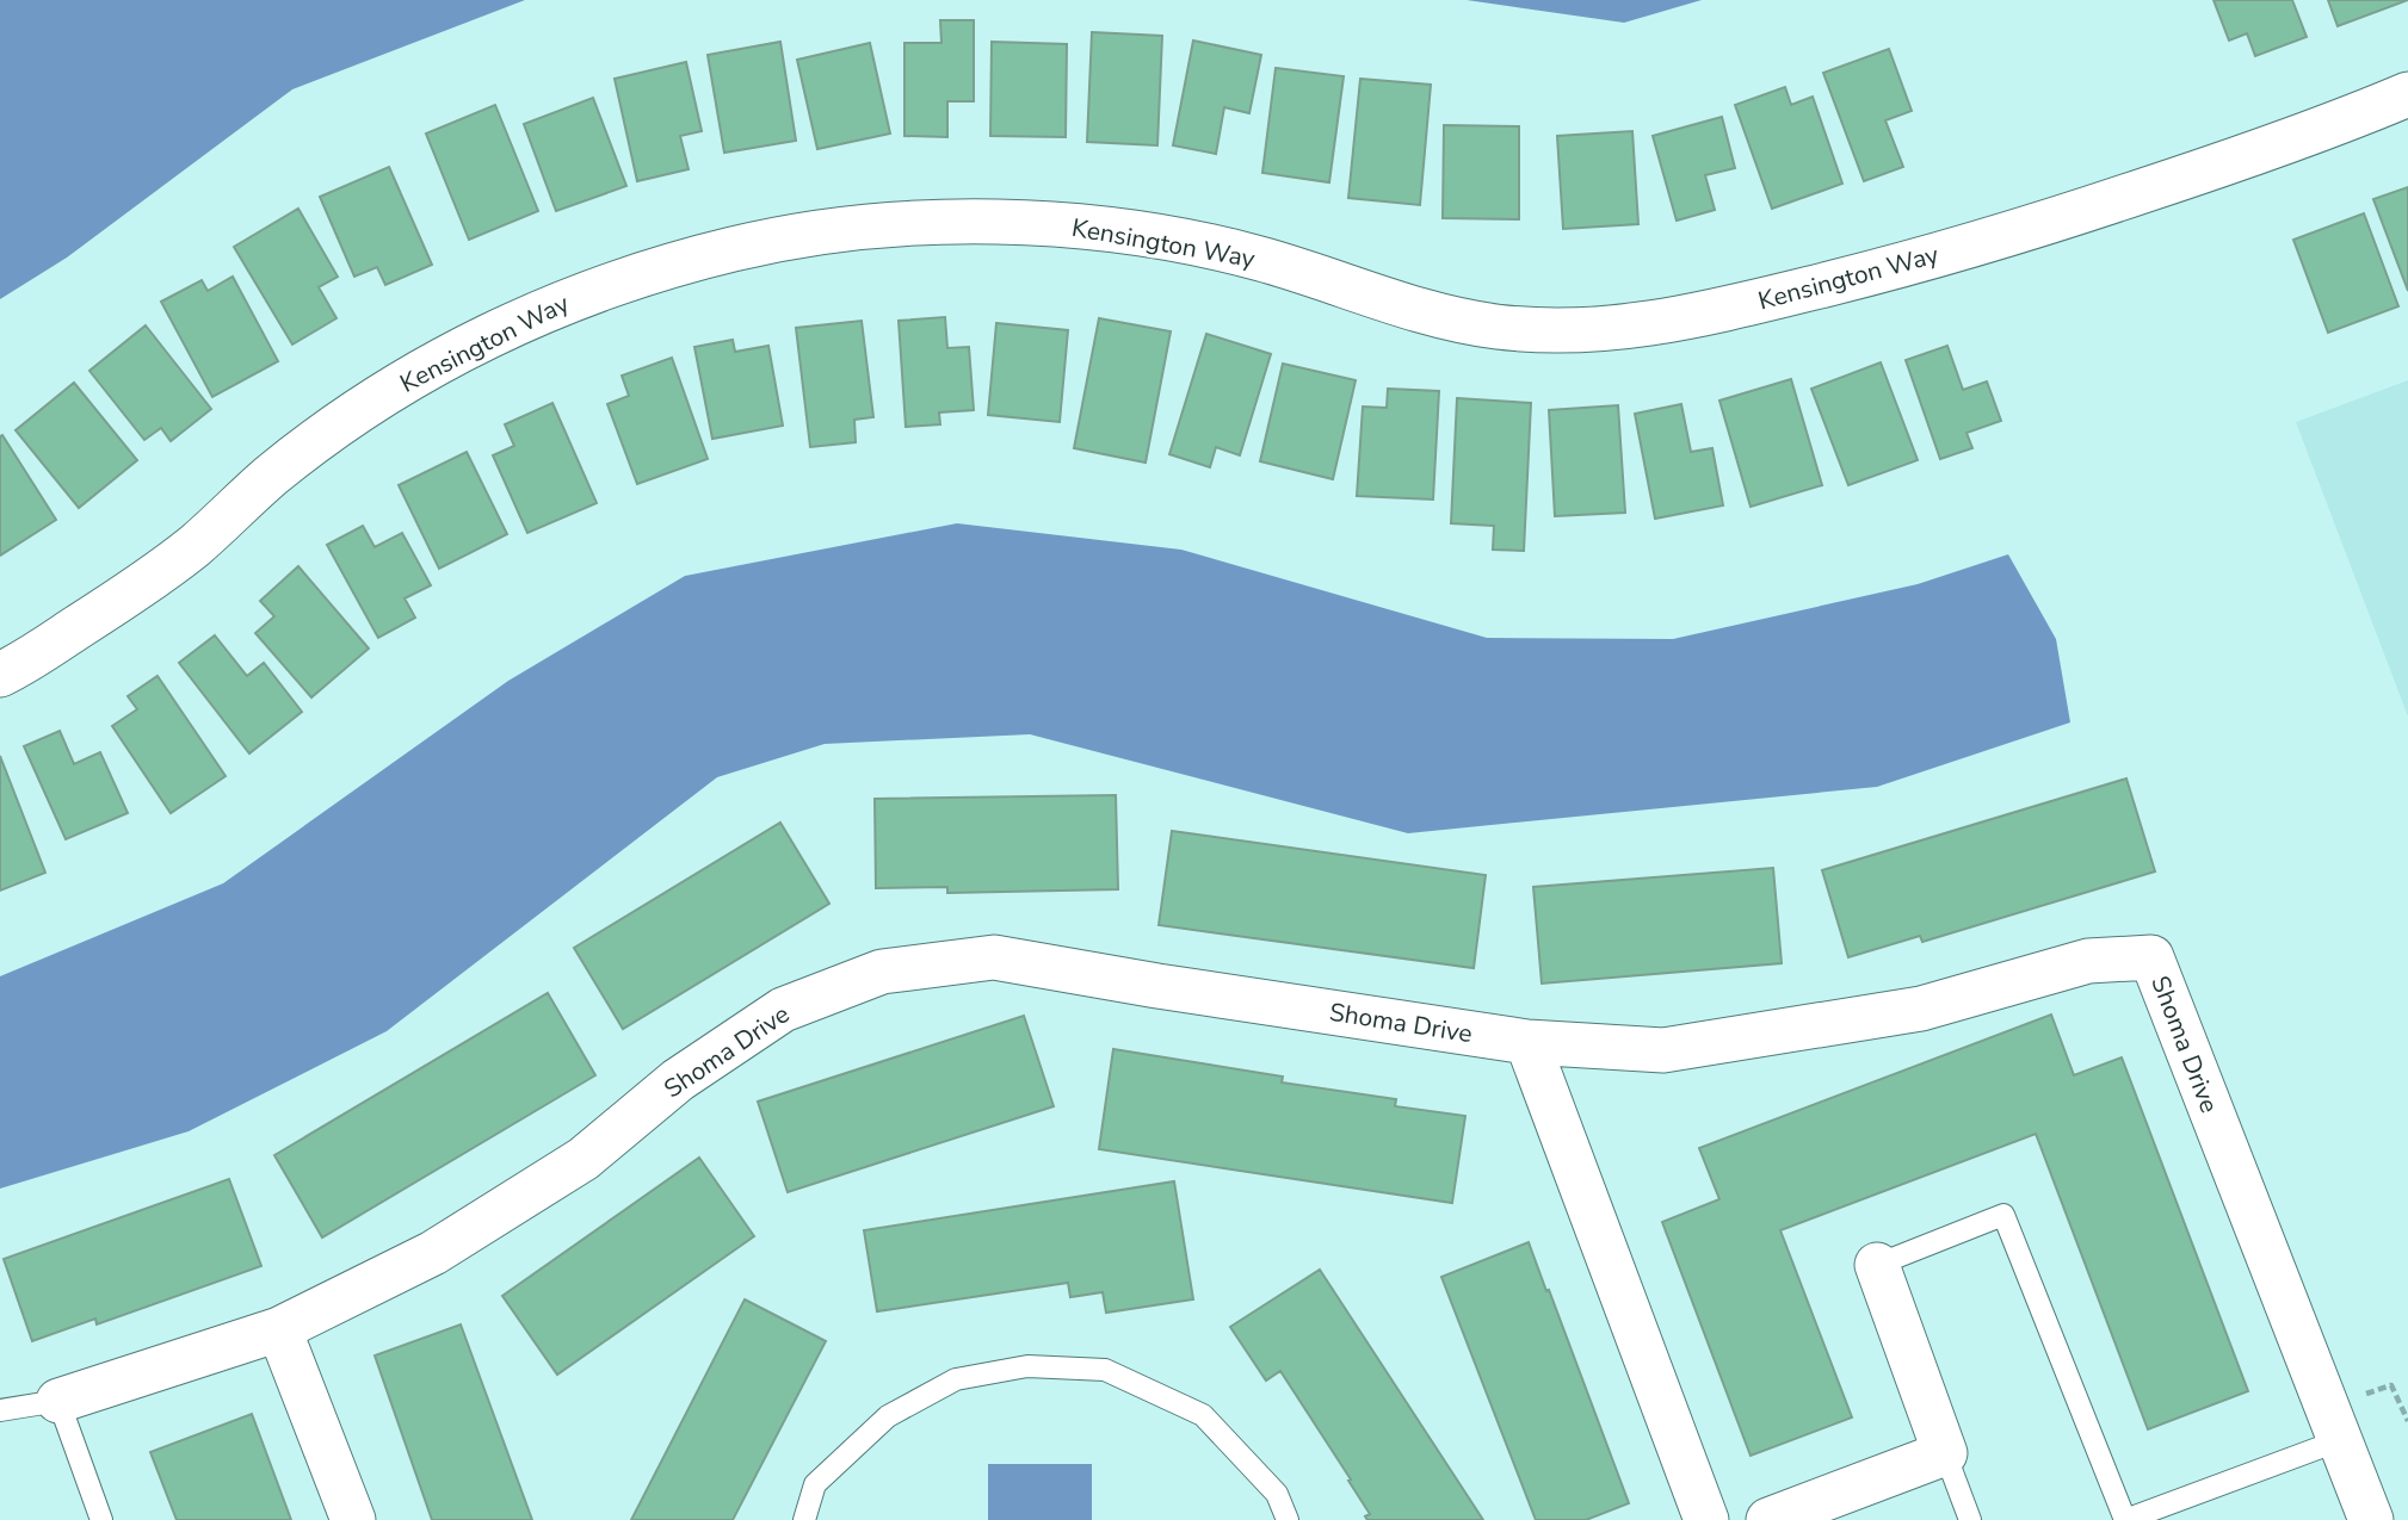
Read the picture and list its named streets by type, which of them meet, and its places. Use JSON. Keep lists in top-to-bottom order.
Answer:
{
  "streets": {
    "street": ["Kensington Way", "Shoma Drive"]
  }
}
